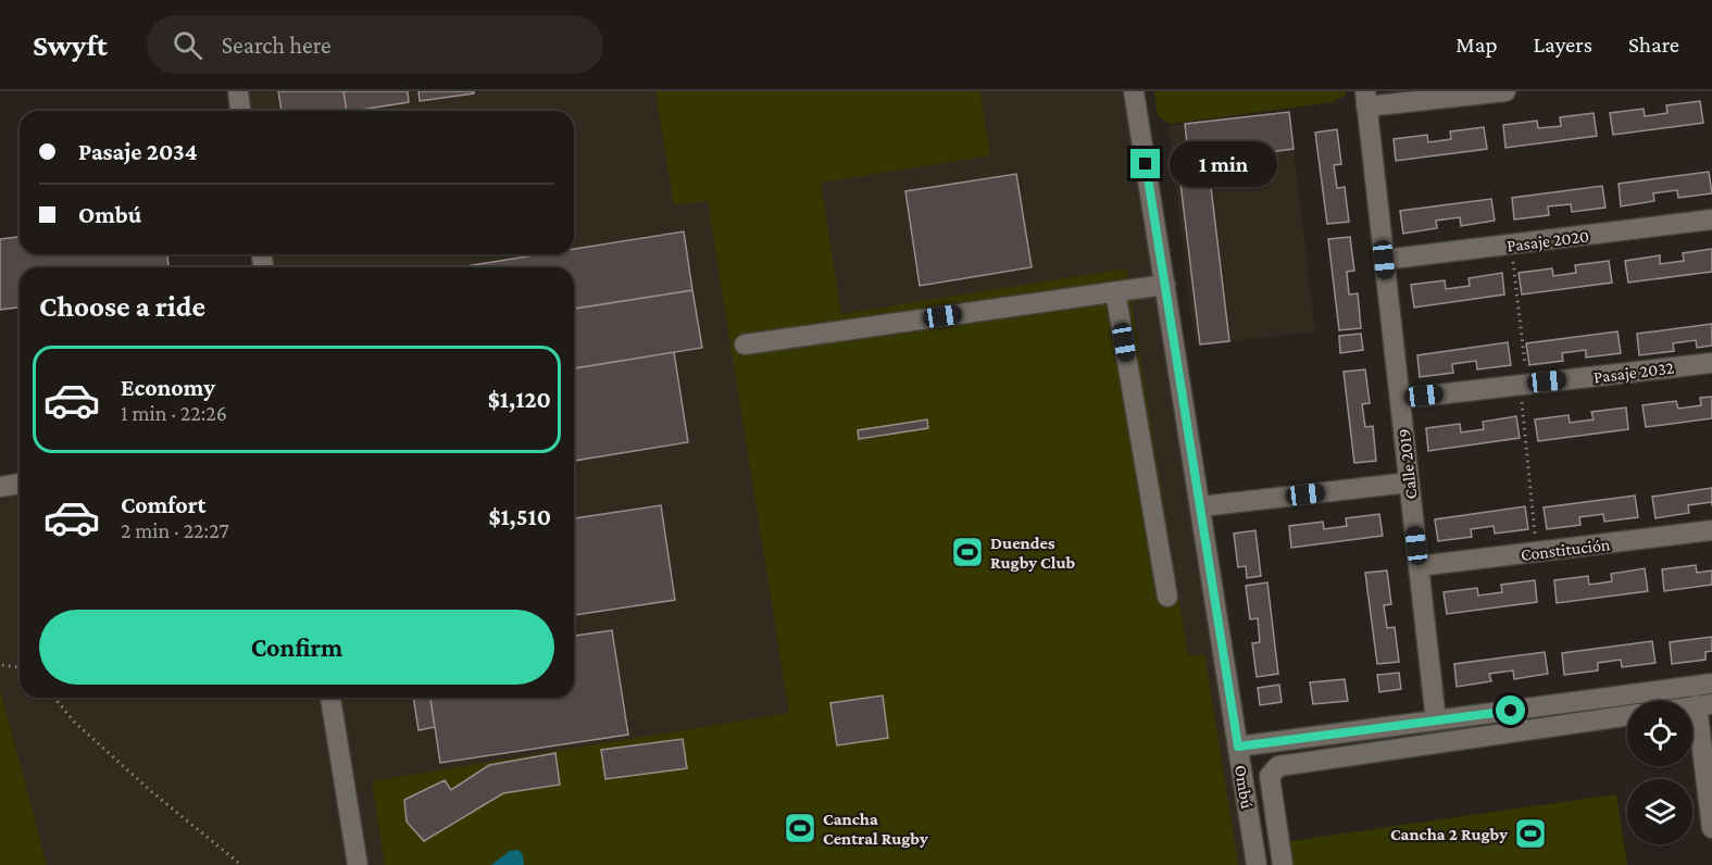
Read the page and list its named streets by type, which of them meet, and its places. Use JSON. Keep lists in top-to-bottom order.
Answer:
{
  "streets": {
    "street": [
      "Pasaje 2020",
      "Pasaje 2032",
      "Calle 2019",
      "Constitución",
      "Ombú"
    ]
  },
  "crossings": [
    ["Pasaje 2020", "Calle 2019"],
    ["Pasaje 2032", "Calle 2019"],
    ["Calle 2019", "Constitución"]
  ],
  "places": {
    "sports": ["Duendes Rugby Club", "Cancha Central Rugby", "Cancha 2 Rugby"]
  },
  "page": {
    "header": "Swyft",
    "search": "Search here",
    "nav": ["Map", "Layers", "Share"],
    "banner": ["Pasaje 2034", "Ombú"],
    "bubble": "1 min",
    "heading": "Choose a ride",
    "list": [
      {
        "name": "Economy",
        "note": "1 min · 22:26",
        "value": "$1,120"
      },
      {
        "name": "Comfort",
        "note": "2 min · 22:27",
        "value": "$1,510"
      }
    ],
    "buttons": "Confirm"
  }
}
